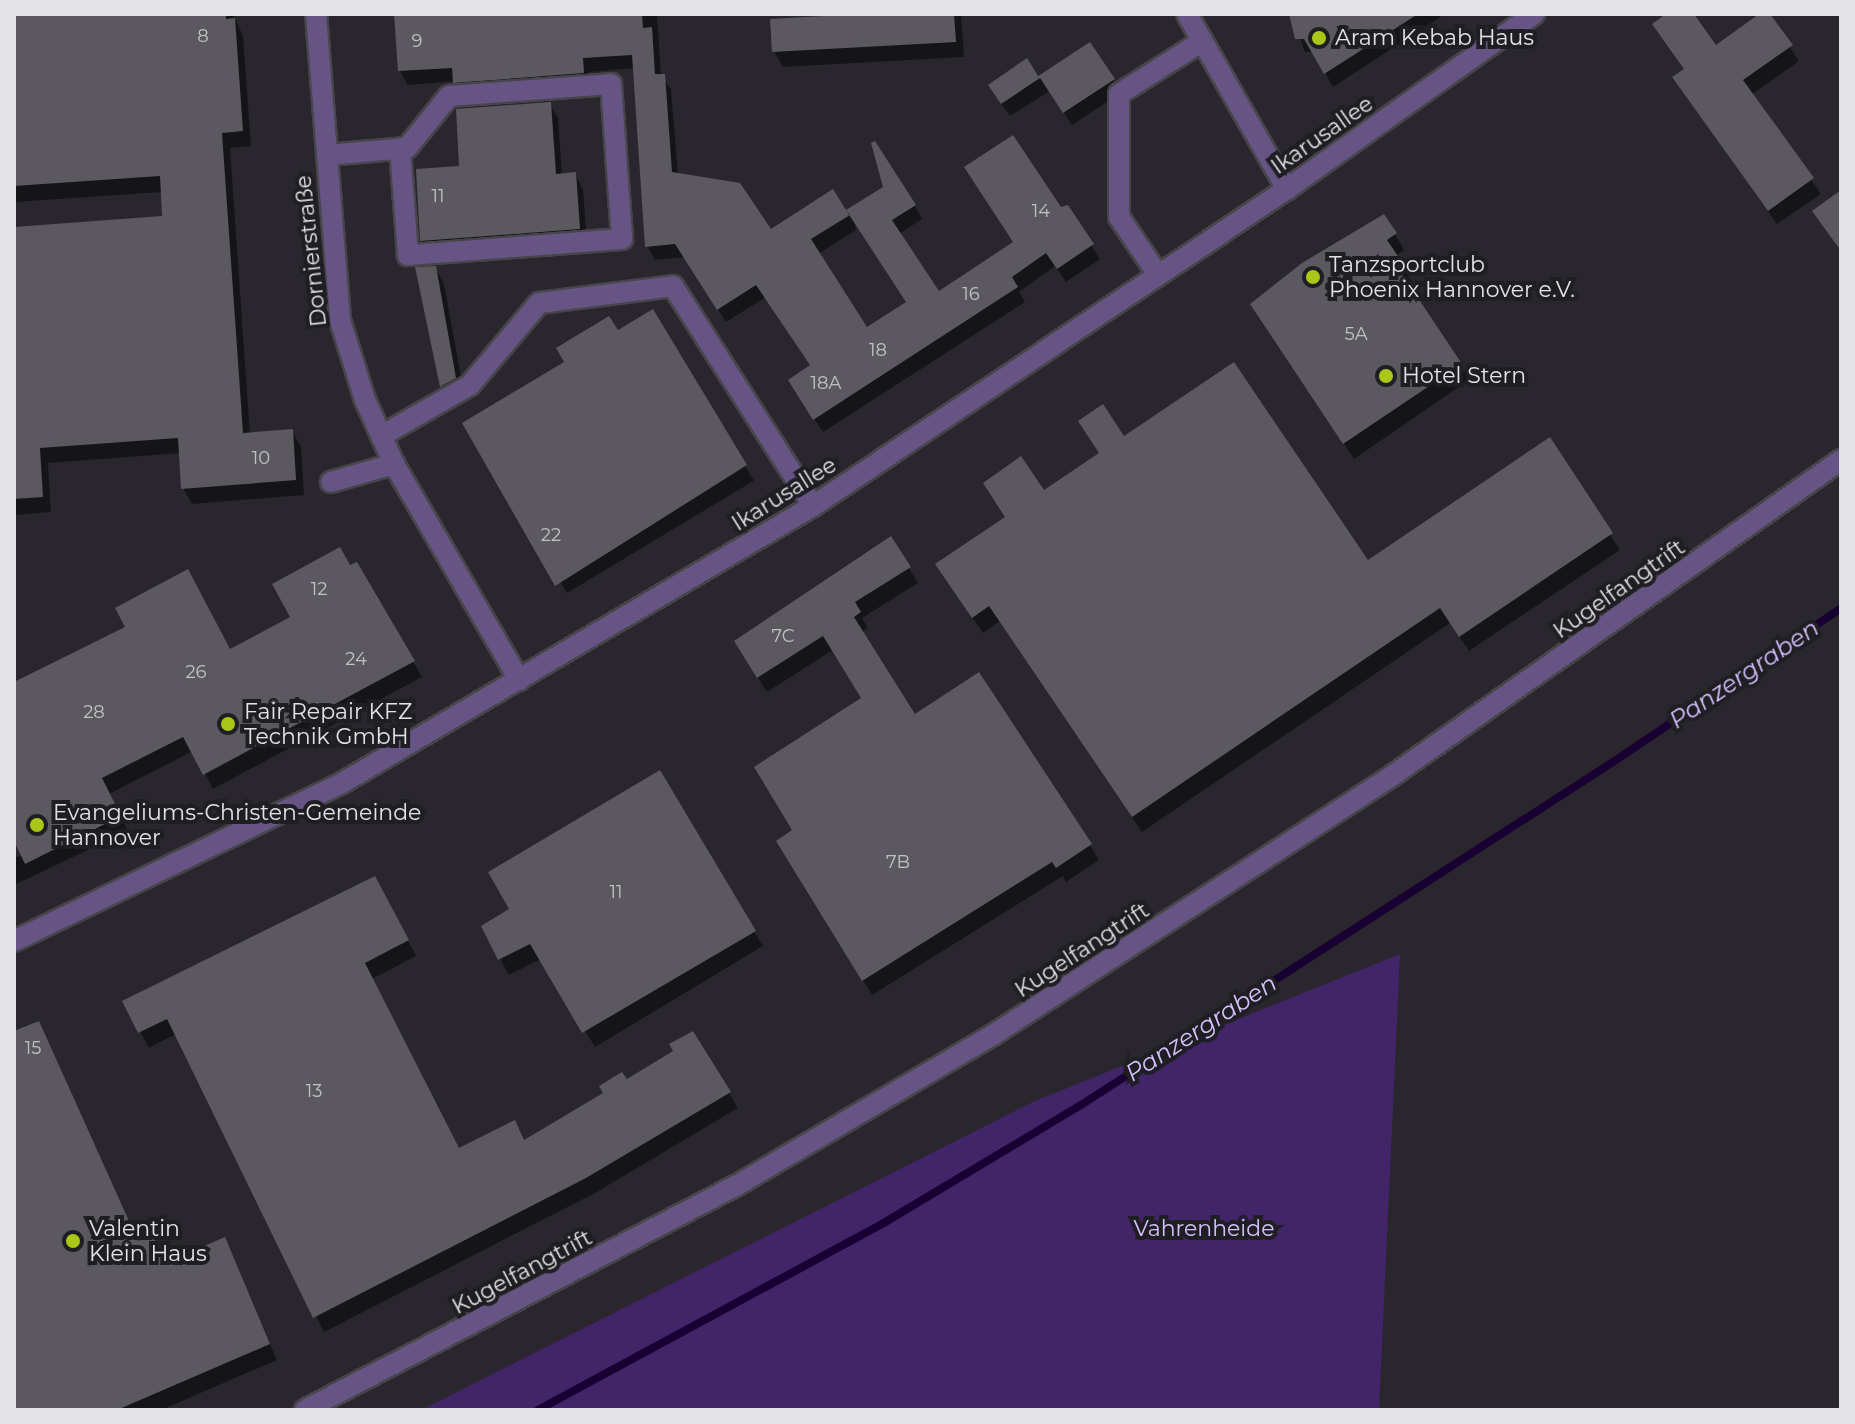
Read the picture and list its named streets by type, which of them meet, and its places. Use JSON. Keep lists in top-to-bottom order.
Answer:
{
  "streets": {
    "street": ["Ikarusallee", "Dornierstraße", "Kugelfangtrift"]
  },
  "crossings": [
    ["Ikarusallee", "Dornierstraße"]
  ],
  "water": ["Panzergraben"],
  "parks": ["Vahrenheide"],
  "places": [
    "Aram Kebab Haus",
    "Tanzsportclub Phoenix Hannover e.V.",
    "Hotel Stern",
    "Fair Repair KFZ Technik GmbH",
    "Evangeliums-Christen-Gemeinde Hannover",
    "Valentin Klein Haus"
  ],
  "house_numbers": [
    "8",
    "9",
    "11",
    "14",
    "16",
    "5A",
    "18",
    "18A",
    "10",
    "22",
    "12",
    "7C",
    "24",
    "26",
    "28",
    "7B",
    "11",
    "15",
    "13"
  ]
}
